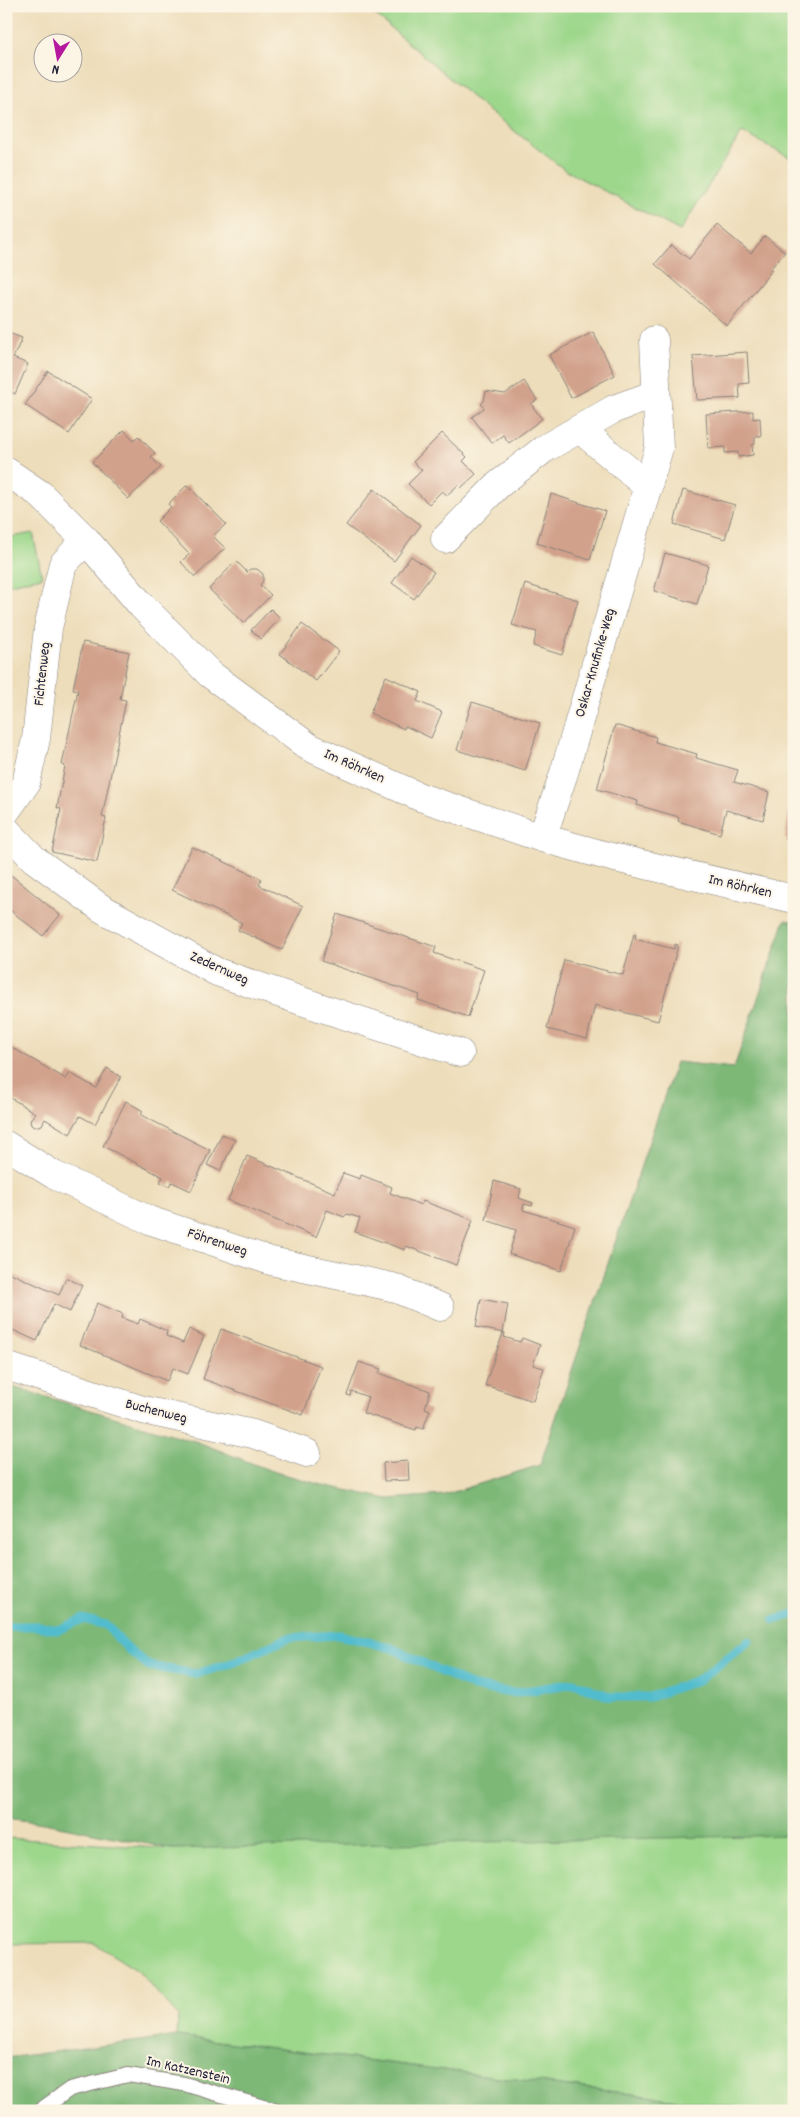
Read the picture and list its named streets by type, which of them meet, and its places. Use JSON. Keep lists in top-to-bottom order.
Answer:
{
  "streets": {
    "street": [
      "Oskar-Knufinke-Weg",
      "Fichtenweg",
      "Im Röhrken",
      "Zedernweg",
      "Föhrenweg",
      "Buchenweg"
    ],
    "lane": ["Im Katzenstein"]
  },
  "crossings": [
    ["Oskar-Knufinke-Weg", "Im Röhrken"],
    ["Fichtenweg", "Im Röhrken"]
  ],
  "north": "bottom"
}
